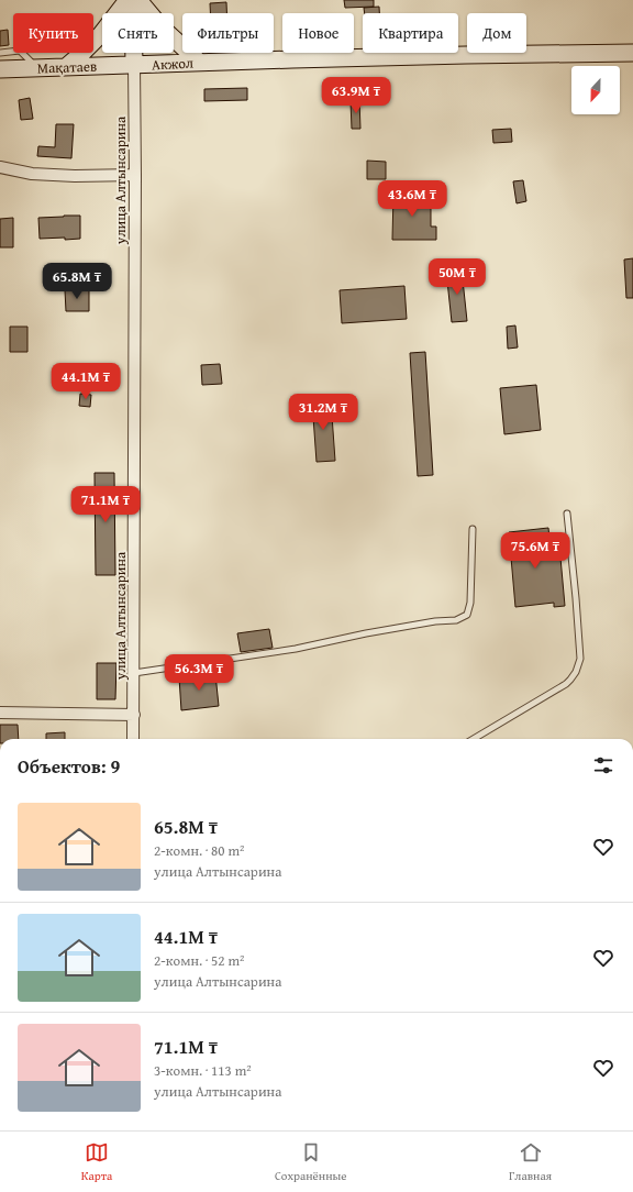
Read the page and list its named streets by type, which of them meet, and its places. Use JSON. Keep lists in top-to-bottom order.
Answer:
{
  "streets": {
    "main road": ["Акжол", "Мақатаев"],
    "street": ["улица Алтынсарина"]
  },
  "crossings": [
    ["Акжол", "Мақатаев"],
    ["Акжол", "улица Алтынсарина"],
    ["Мақатаев", "улица Алтынсарина"]
  ],
  "north": "bottom",
  "page": {
    "chip": [
      "Купить",
      "Снять",
      "Фильтры",
      "Новое",
      "Квартира",
      "Дом"
    ],
    "price": [
      "63.9M ₸",
      "43.6M ₸",
      "50M ₸",
      "65.8M ₸",
      "44.1M ₸",
      "31.2M ₸",
      "71.1M ₸",
      "75.6M ₸",
      "56.3M ₸"
    ],
    "heading": "Объектов: 9",
    "list": [
      {
        "name": "65.8M ₸",
        "note": "2-комн. · 80 m² · улица Алтынсарина"
      },
      {
        "name": "44.1M ₸",
        "note": "2-комн. · 52 m² · улица Алтынсарина"
      },
      {
        "name": "71.1M ₸",
        "note": "3-комн. · 113 m² · улица Алтынсарина"
      }
    ],
    "tabs": ["Карта", "Сохранённые", "Главная"]
  }
}
